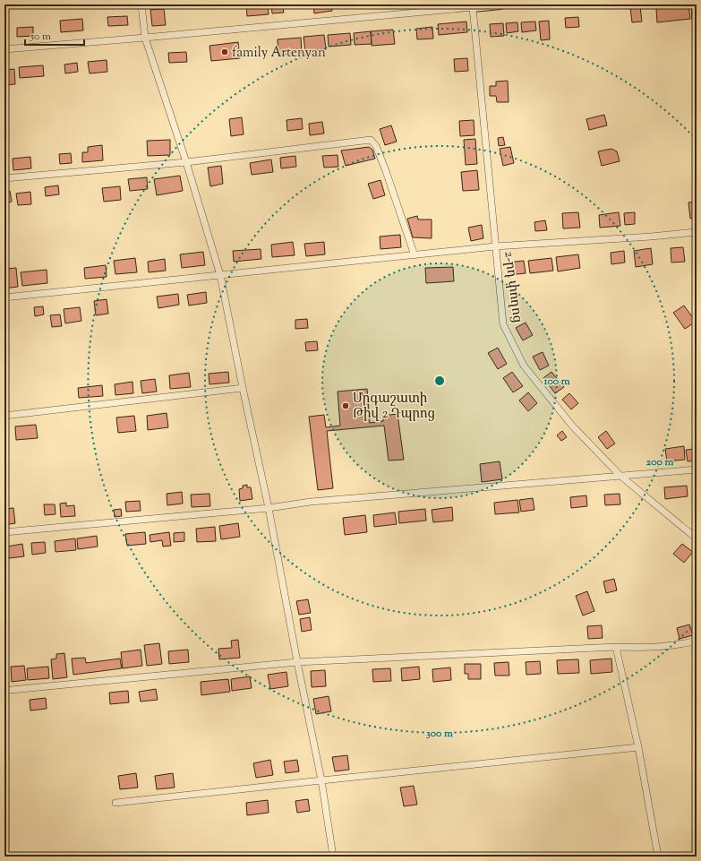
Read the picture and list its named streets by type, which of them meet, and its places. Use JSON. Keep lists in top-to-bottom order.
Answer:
{
  "streets": {
    "street": ["2-րդ փողոց"]
  },
  "places": ["family Artenyan", "Մրգաշատի Թիվ 2 Դպրոց"],
  "scale_bar": "50 m",
  "rings": ["100 m", "200 m", "300 m"]
}
